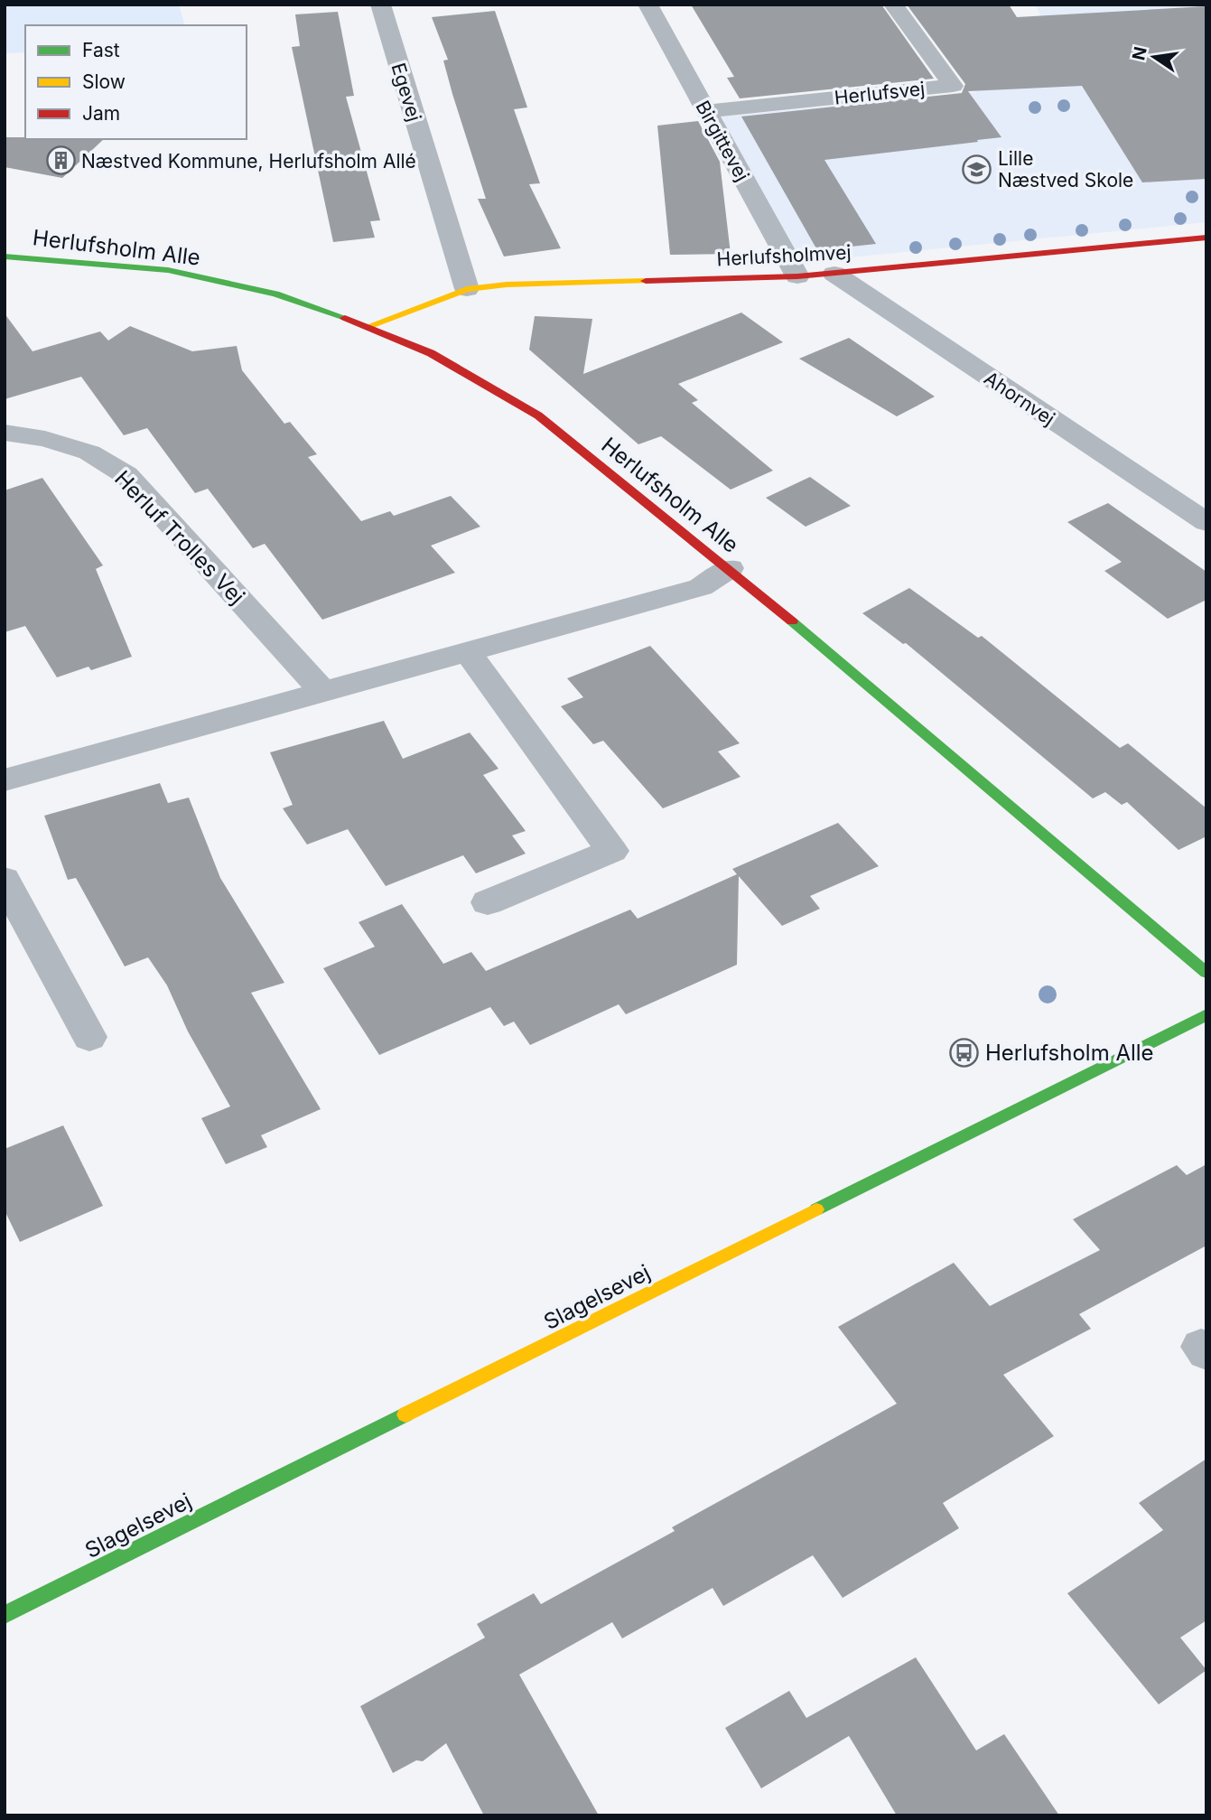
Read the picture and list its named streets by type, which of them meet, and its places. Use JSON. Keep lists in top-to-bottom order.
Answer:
{
  "streets": {
    "street": [
      "Egevej",
      "Herlufsvej",
      "Birgittevej",
      "Herlufsholm Alle",
      "Herlufsholmvej",
      "Ahornvej",
      "Herluf Trolles Vej",
      "Slagelsevej"
    ]
  },
  "crossings": [
    ["Egevej", "Herlufsholmvej"],
    ["Herlufsvej", "Birgittevej"],
    ["Birgittevej", "Herlufsholmvej"],
    ["Herlufsholm Alle", "Herlufsholmvej"],
    ["Herlufsholmvej", "Ahornvej"]
  ],
  "places": {
    "building": ["Næstved Kommune, Herlufsholm Allé"],
    "school or university": ["Lille Næstved Skole"],
    "bus stop": ["Herlufsholm Alle"]
  },
  "legend": ["Fast", "Slow", "Jam"],
  "north": "left"
}
